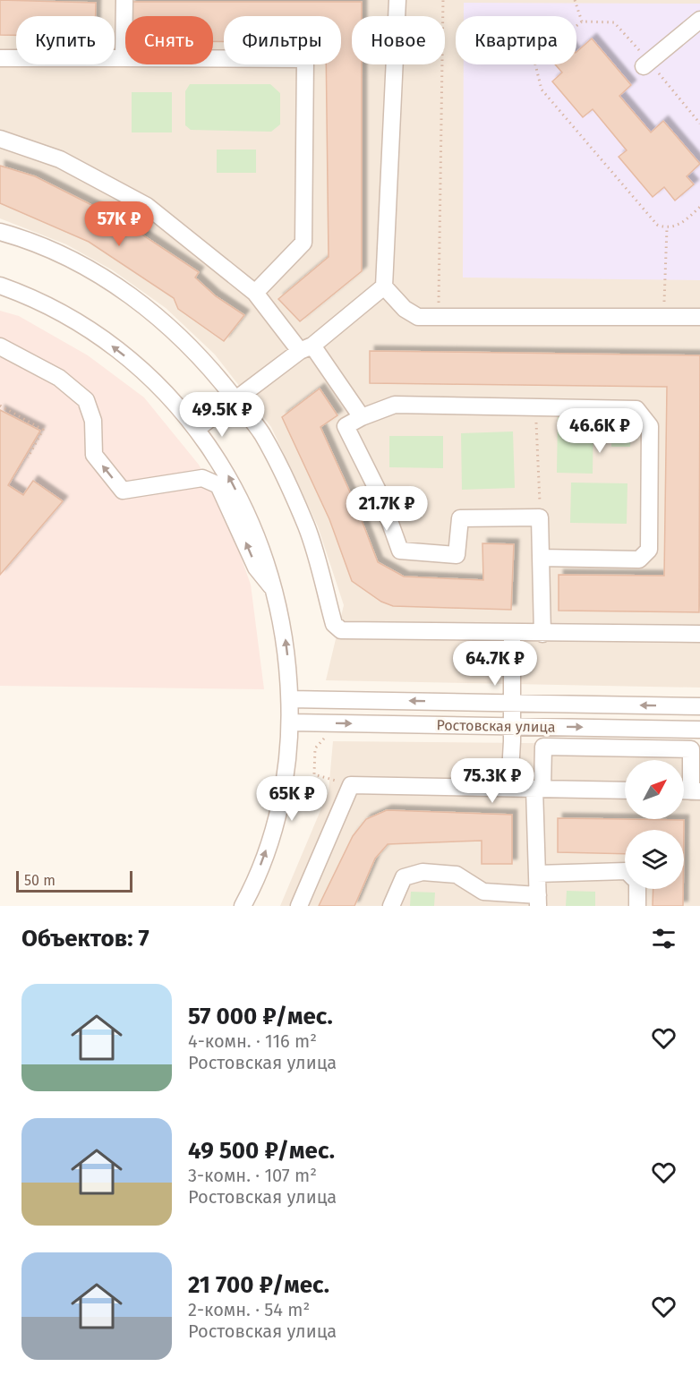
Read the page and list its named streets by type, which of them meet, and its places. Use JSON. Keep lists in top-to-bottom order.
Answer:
{
  "streets": {
    "street": ["Ростовская улица"]
  },
  "scale_bar": "50 m",
  "north": "top right",
  "page": {
    "chip": [
      "Купить",
      "Снять",
      "Фильтры",
      "Новое",
      "Квартира"
    ],
    "price": [
      "57K ₽",
      "49.5K ₽",
      "46.6K ₽",
      "21.7K ₽",
      "64.7K ₽",
      "75.3K ₽",
      "65K ₽"
    ],
    "scale": "50 m",
    "heading": "Объектов: 7",
    "list": [
      {
        "name": "57 000 ₽/мес.",
        "note": "4-комн. · 116 m² · Ростовская улица"
      },
      {
        "name": "49 500 ₽/мес.",
        "note": "3-комн. · 107 m² · Ростовская улица"
      },
      {
        "name": "21 700 ₽/мес.",
        "note": "2-комн. · 54 m² · Ростовская улица"
      }
    ]
  }
}
